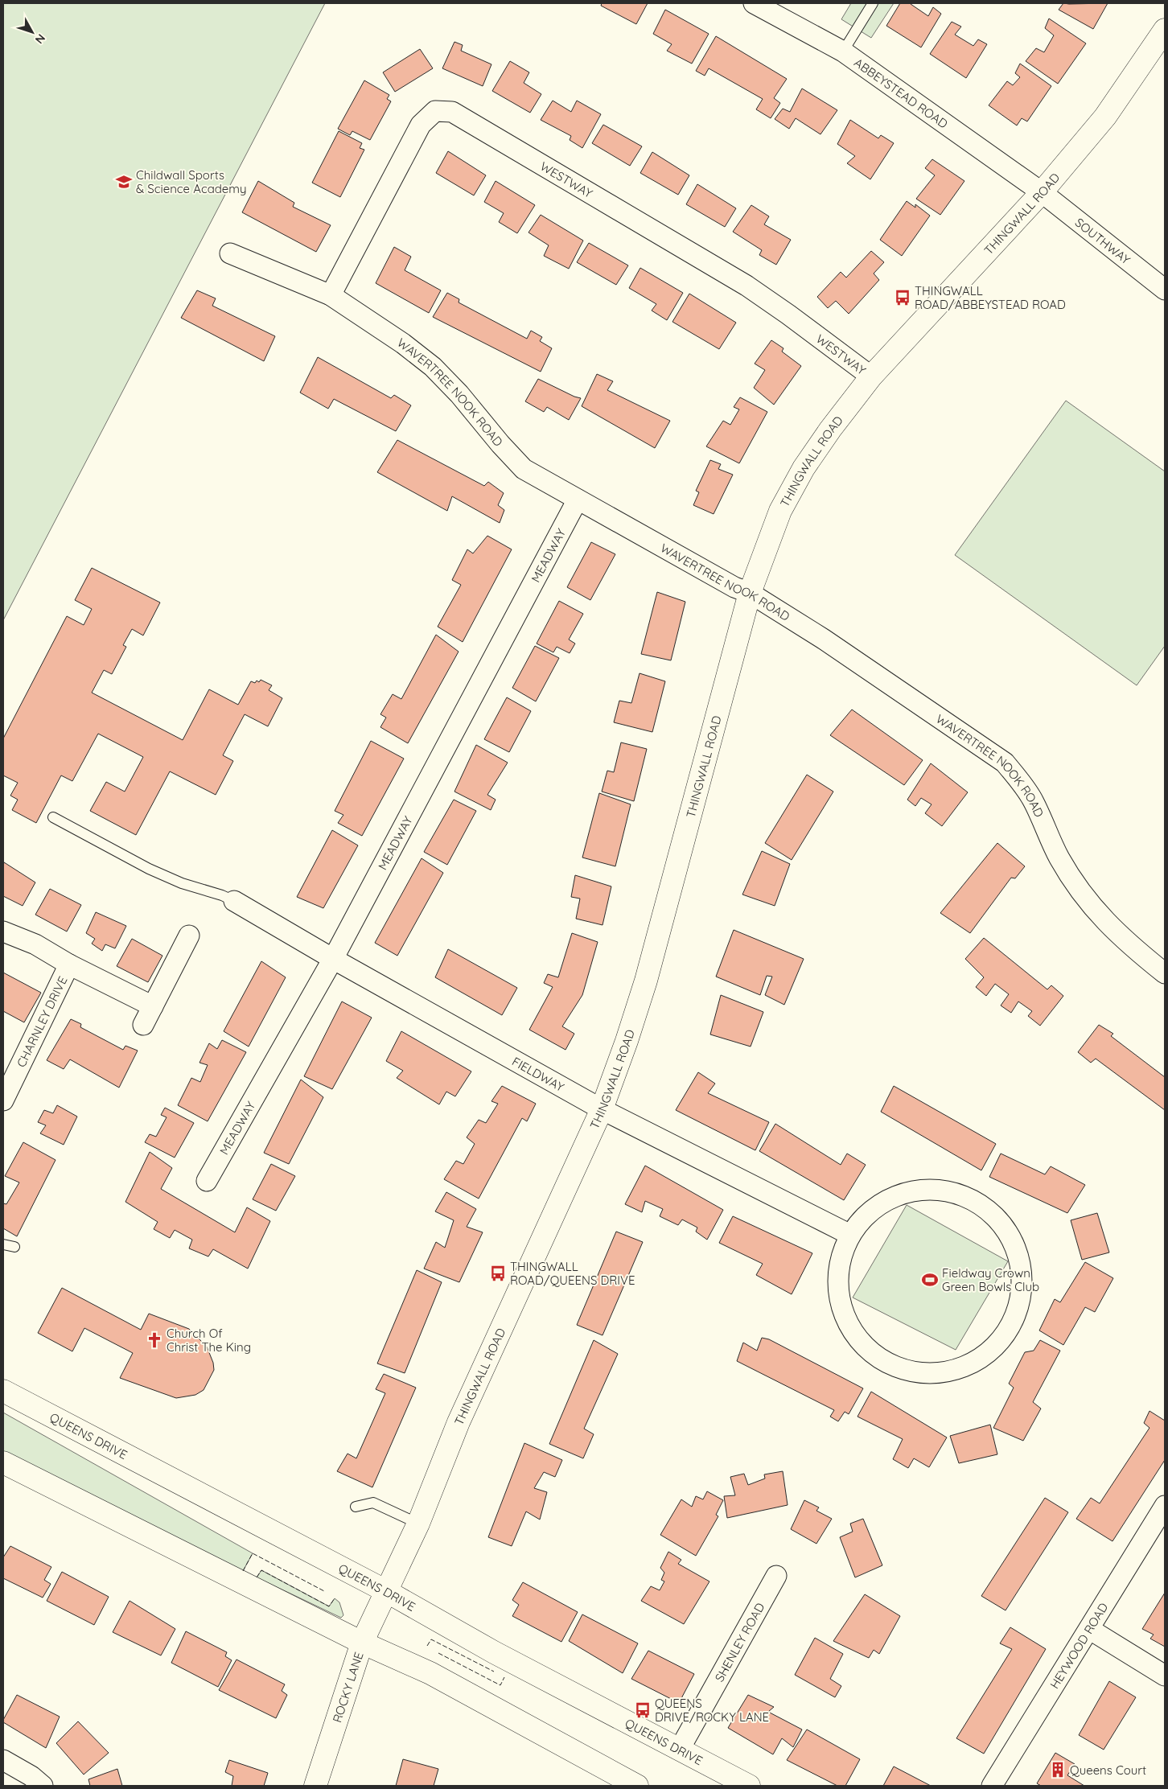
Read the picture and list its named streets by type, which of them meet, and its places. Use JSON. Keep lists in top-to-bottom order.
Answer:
{
  "streets": {
    "main road": ["THINGWALL ROAD", "QUEENS DRIVE", "ROCKY LANE"],
    "street": [
      "ABBEYSTEAD ROAD",
      "WESTWAY",
      "SOUTHWAY",
      "WAVERTREE NOOK ROAD",
      "MEADWAY",
      "CHARNLEY DRIVE",
      "FIELDWAY",
      "SHENLEY ROAD",
      "HEYWOOD ROAD"
    ]
  },
  "crossings": [
    ["ABBEYSTEAD ROAD", "THINGWALL ROAD"],
    ["ABBEYSTEAD ROAD", "SOUTHWAY"],
    ["WESTWAY", "THINGWALL ROAD"],
    ["WESTWAY", "WAVERTREE NOOK ROAD"],
    ["THINGWALL ROAD", "SOUTHWAY"],
    ["THINGWALL ROAD", "WAVERTREE NOOK ROAD"],
    ["THINGWALL ROAD", "FIELDWAY"],
    ["THINGWALL ROAD", "QUEENS DRIVE"],
    ["THINGWALL ROAD", "ROCKY LANE"],
    ["WAVERTREE NOOK ROAD", "MEADWAY"],
    ["MEADWAY", "FIELDWAY"],
    ["QUEENS DRIVE", "SHENLEY ROAD"],
    ["QUEENS DRIVE", "ROCKY LANE"]
  ],
  "places": {
    "school or university": ["Childwall Sports & Science Academy"],
    "bus stop": ["THINGWALL ROAD/ABBEYSTEAD ROAD", "THINGWALL ROAD/QUEENS DRIVE", "QUEENS DRIVE/ROCKY LANE"],
    "sports": ["Fieldway Crown Green Bowls Club"],
    "church": ["Church Of Christ The King"],
    "building": ["Queens Court"]
  },
  "north": "bottom right"
}
